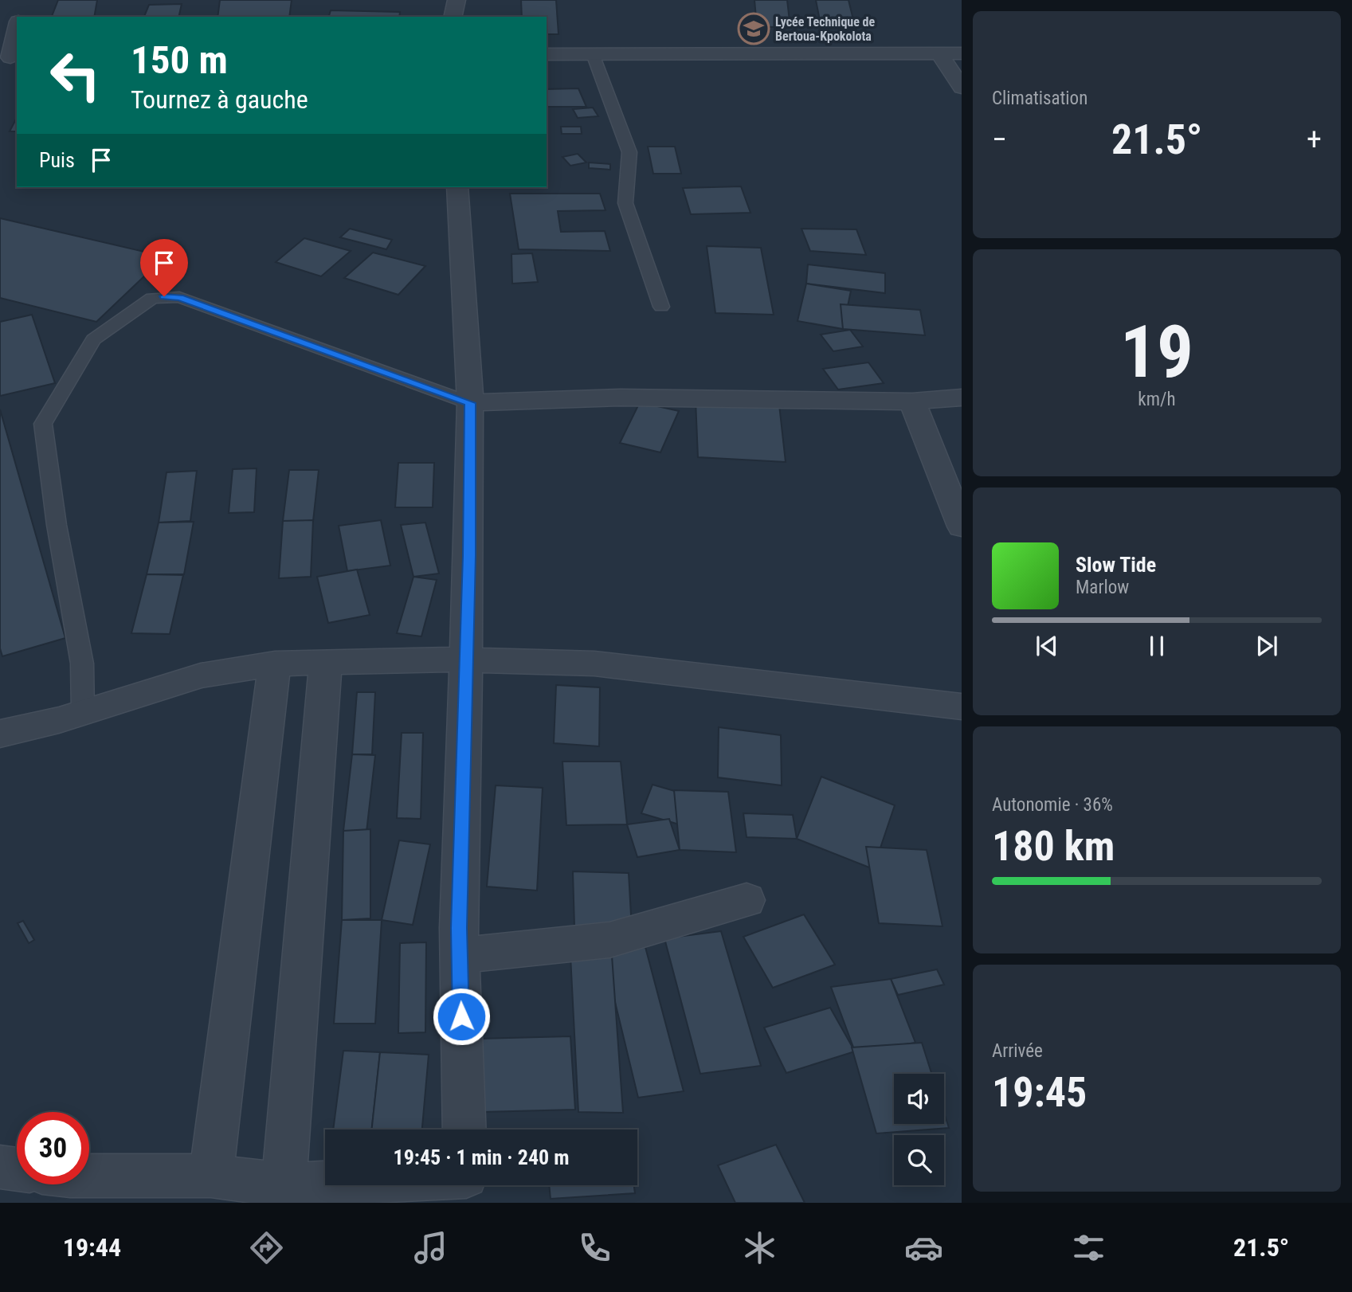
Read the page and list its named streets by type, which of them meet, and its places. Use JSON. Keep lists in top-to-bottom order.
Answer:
{
  "places": {
    "school or university": ["Lycée Technique de Bertoua-Kpokolota"]
  },
  "page": {
    "tile": [
      "Climatisation",
      ["19", "km/h"],
      ["Autonomie · 36%", "180 km"],
      ["Arrivée", "19:45"]
    ],
    "turn": ["150 m", "Tournez à gauche"],
    "heat": ["−", "21.5°", "+"],
    "then": "Puis",
    "song": ["Slow Tide", "Marlow"],
    "limit": "30",
    "trip": "19:45 · 1 min · 240 m",
    "tabs": ["19:44", "21.5°"]
  }
}
